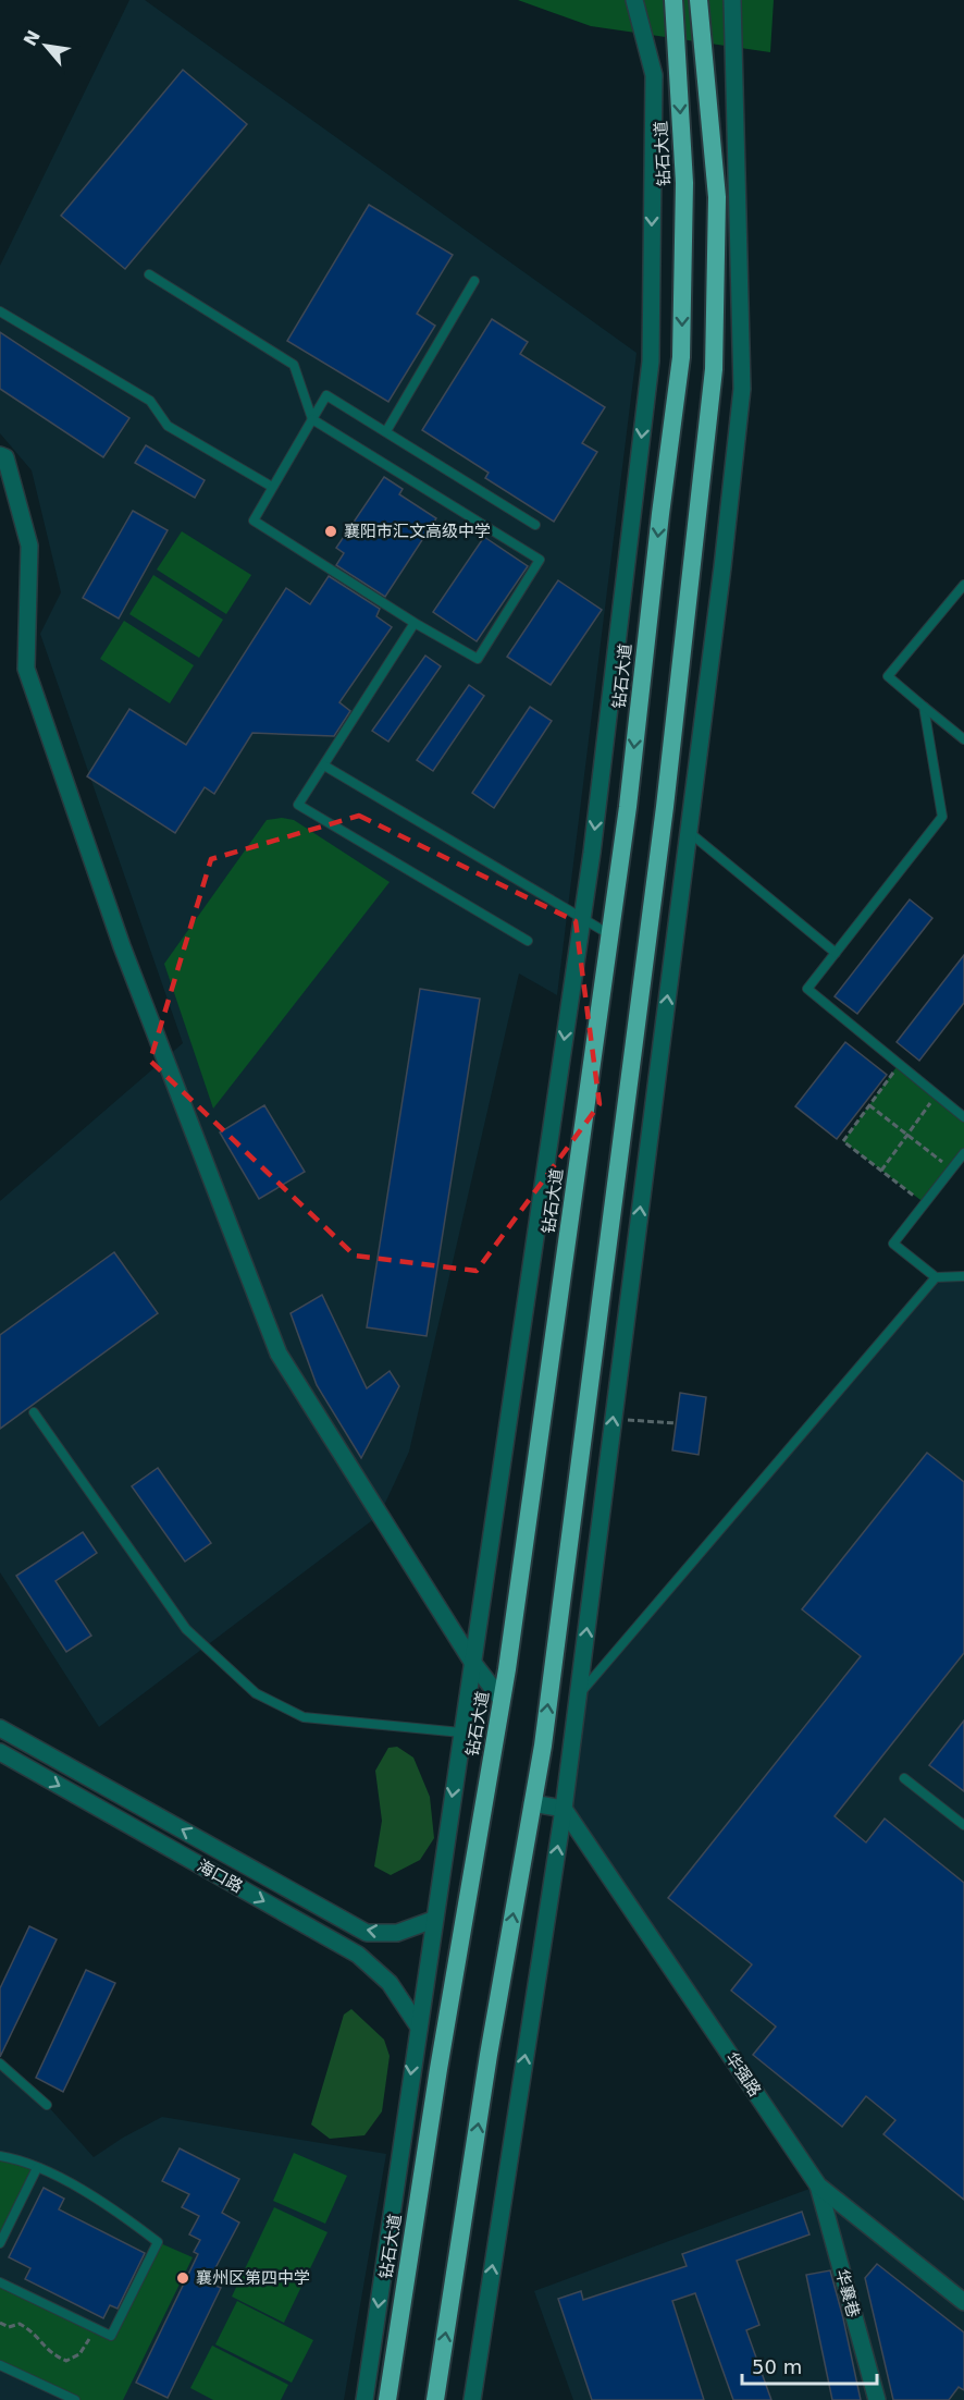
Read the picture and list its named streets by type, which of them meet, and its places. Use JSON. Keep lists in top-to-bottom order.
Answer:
{
  "streets": {
    "highway": ["钻石大道"],
    "street": ["海口路", "华强路", "华襄巷"]
  },
  "crossings": [
    ["华强路", "华襄巷"]
  ],
  "places": ["襄阳市汇文高级中学", "襄州区第四中学"],
  "scale_bar": "50 m",
  "north": "top left"
}
